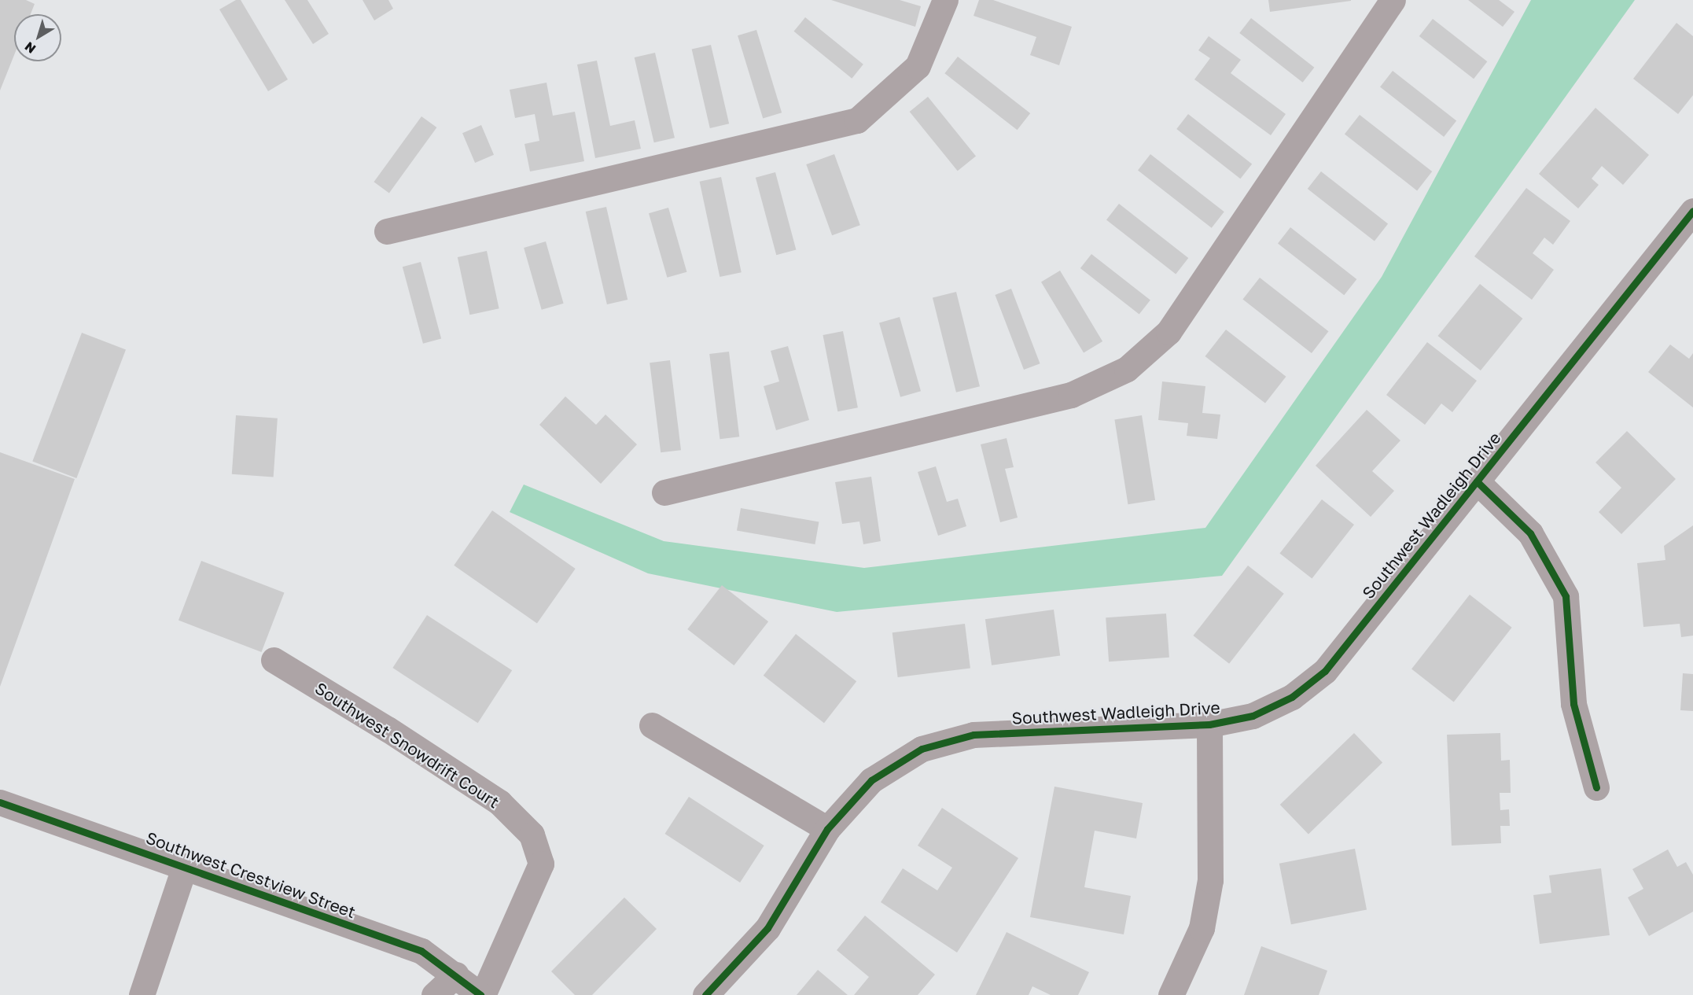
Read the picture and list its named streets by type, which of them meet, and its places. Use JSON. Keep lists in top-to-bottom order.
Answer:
{
  "streets": {
    "street": ["Southwest Wadleigh Drive", "Southwest Snowdrift Court", "Southwest Crestview Street"]
  },
  "crossings": [
    ["Southwest Snowdrift Court", "Southwest Crestview Street"]
  ],
  "north": "bottom left"
}
